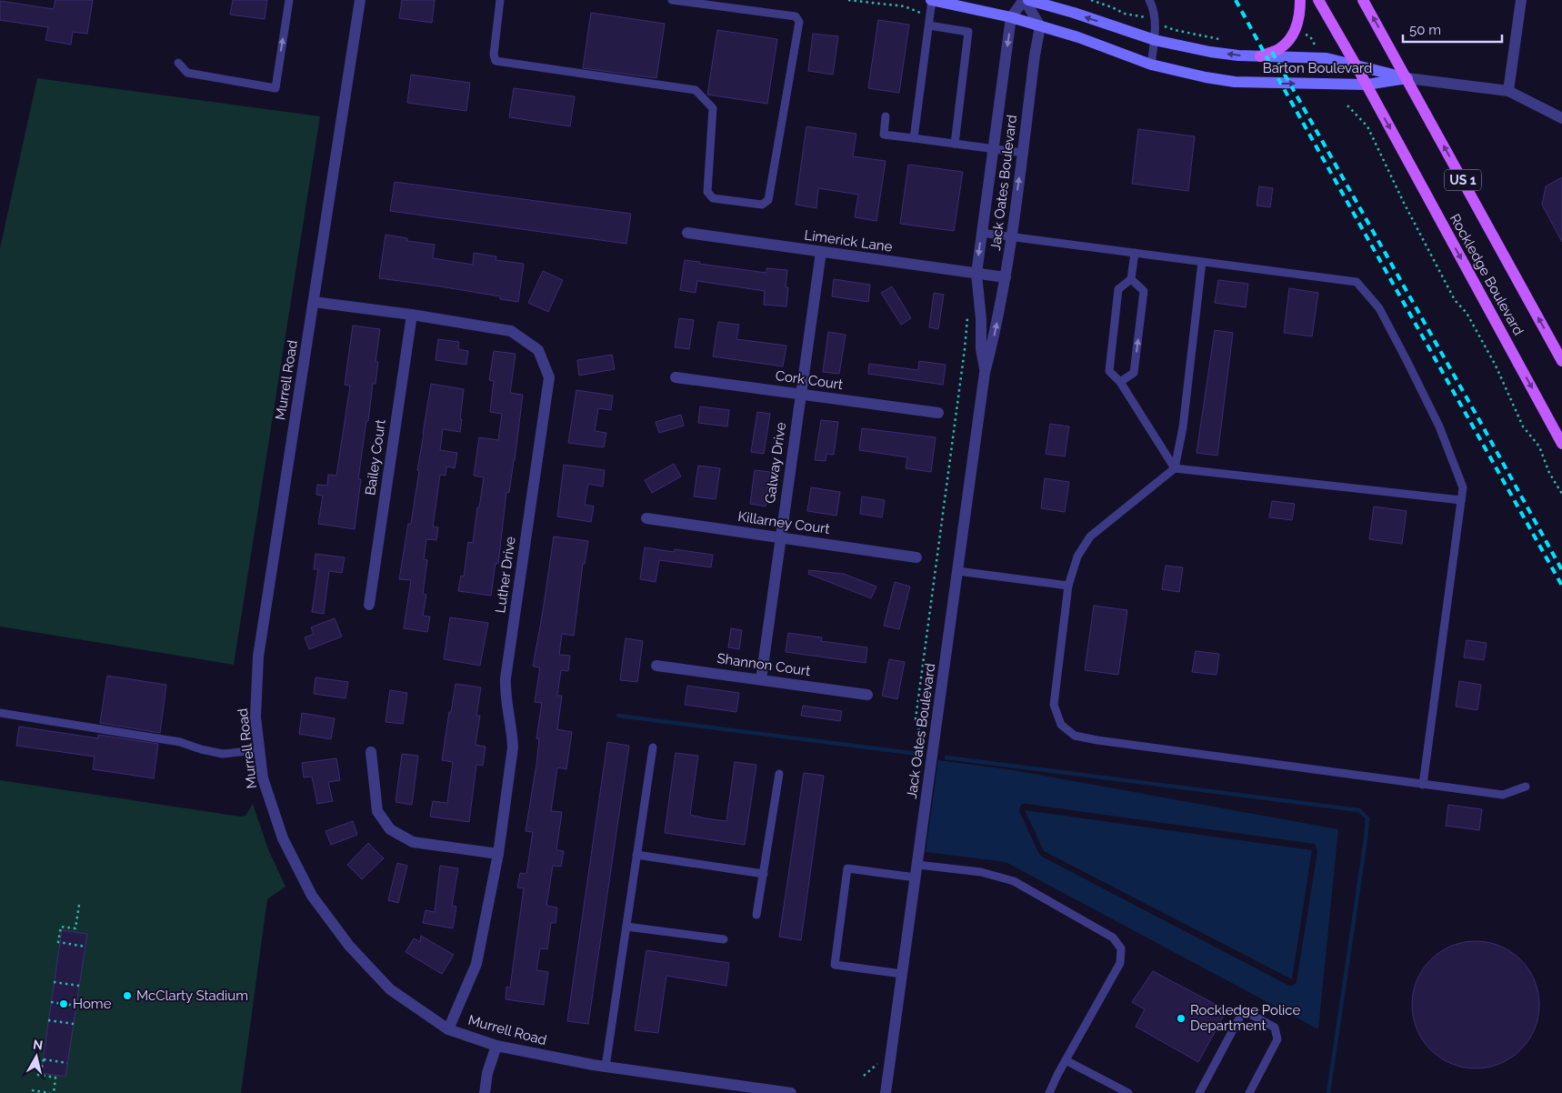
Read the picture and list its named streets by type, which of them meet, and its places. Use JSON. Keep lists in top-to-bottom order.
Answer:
{
  "streets": {
    "main road": ["Barton Boulevard", "US 1", "Rockledge Boulevard"],
    "street": [
      "Jack Oates Boulevard",
      "Limerick Lane",
      "Murrell Road",
      "Cork Court",
      "Bailey Court",
      "Galway Drive",
      "Killarney Court",
      "Luther Drive",
      "Shannon Court"
    ]
  },
  "crossings": [
    ["Barton Boulevard", "Jack Oates Boulevard"],
    ["Barton Boulevard", "Rockledge Boulevard"],
    ["Jack Oates Boulevard", "Limerick Lane"],
    ["Limerick Lane", "Galway Drive"],
    ["Murrell Road", "Luther Drive"],
    ["Cork Court", "Galway Drive"],
    ["Bailey Court", "Luther Drive"],
    ["Galway Drive", "Killarney Court"],
    ["Galway Drive", "Shannon Court"]
  ],
  "places": ["McClarty Stadium", "Home", "Rockledge Police Department"],
  "scale_bar": "50 m",
  "north": "top"
}
